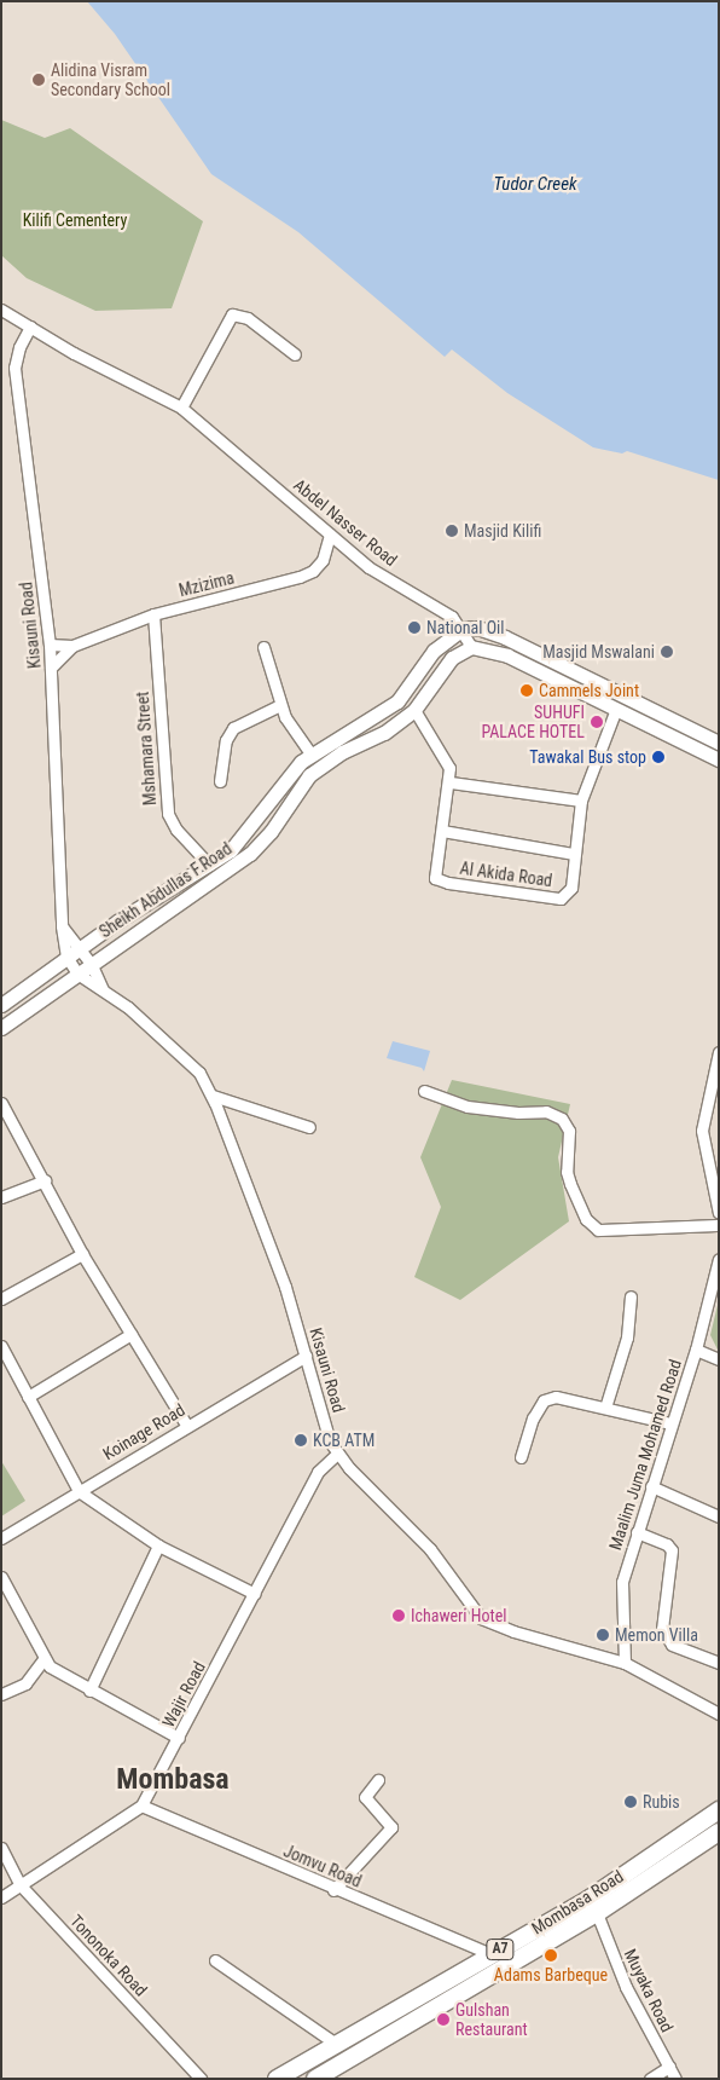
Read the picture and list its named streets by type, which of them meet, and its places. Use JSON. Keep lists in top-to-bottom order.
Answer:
{
  "streets": {
    "highway": ["Mombasa Road", "A7"],
    "main road": ["Sheikh Abdullas F.Road"],
    "street": [
      "Abdel Nasser Road",
      "Mzizima",
      "Kisauni Road",
      "Mshamara Street",
      "Al Akida Road",
      "Koinage Road",
      "Maalim Juma Mohamed Road",
      "Wajir Road",
      "Jomvu Road",
      "Tononoka Road",
      "Muyaka Road"
    ]
  },
  "crossings": [
    ["Abdel Nasser Road", "Mzizima"],
    ["Abdel Nasser Road", "Kisauni Road"],
    ["Abdel Nasser Road", "Sheikh Abdullas F.Road"],
    ["Mzizima", "Mshamara Street"],
    ["Kisauni Road", "Sheikh Abdullas F.Road"],
    ["Kisauni Road", "Koinage Road"],
    ["Kisauni Road", "Maalim Juma Mohamed Road"],
    ["Kisauni Road", "Wajir Road"],
    ["Mshamara Street", "Sheikh Abdullas F.Road"],
    ["Wajir Road", "Jomvu Road"],
    ["Wajir Road", "Tononoka Road"],
    ["Jomvu Road", "Mombasa Road"],
    ["Mombasa Road", "Muyaka Road"]
  ],
  "districts": ["Mombasa"],
  "water": ["Tudor Creek"],
  "parks": ["Kilifi Cementery"],
  "places": [
    "Alidina Visram Secondary School",
    "Masjid Kilifi",
    "National Oil",
    "Masjid Mswalani",
    "Cammels Joint",
    "SUHUFI PALACE HOTEL",
    "Tawakal Bus stop",
    "KCB ATM",
    "Ichaweri Hotel",
    "Memon Villa",
    "Rubis",
    "Adams Barbeque",
    "Gulshan Restaurant"
  ]
}
